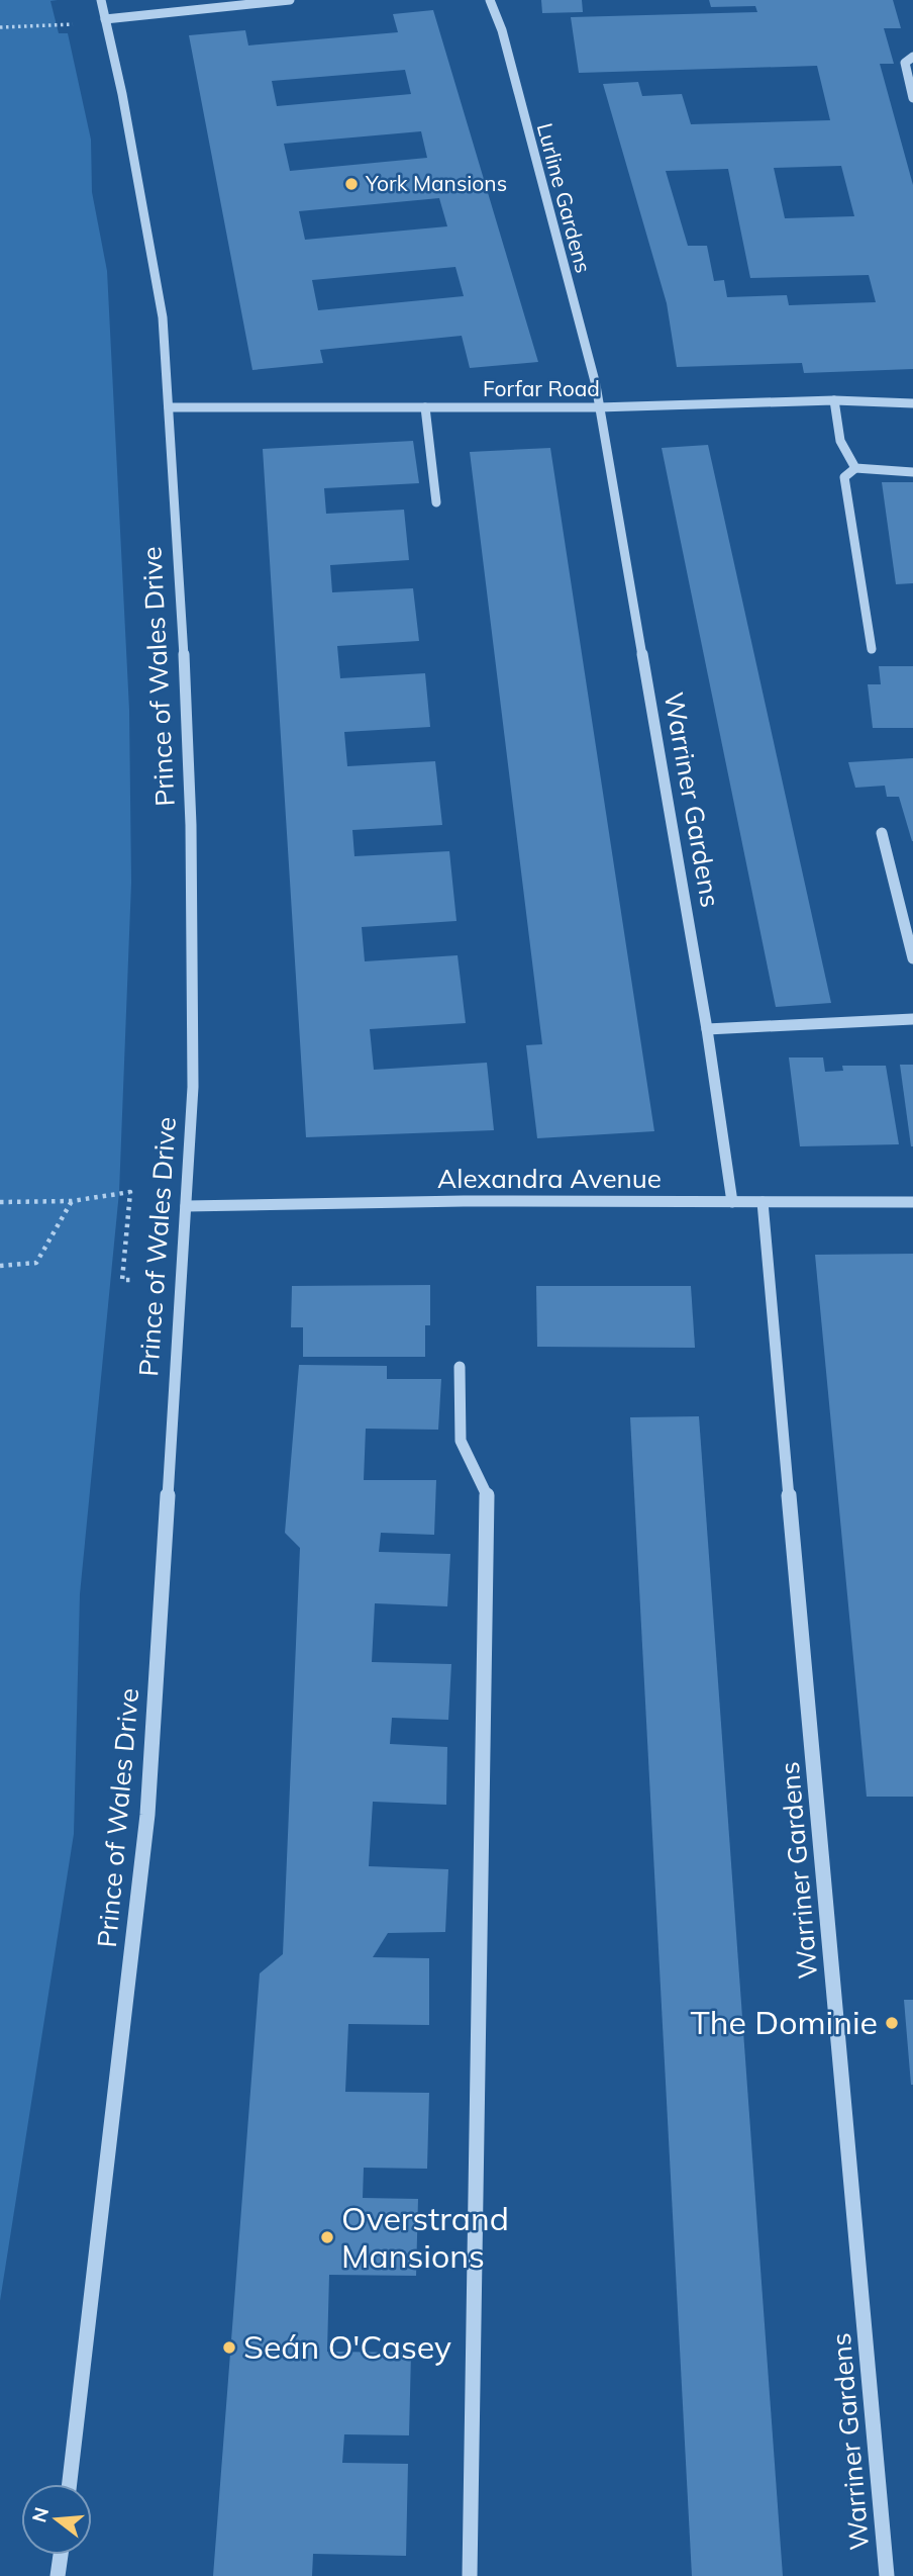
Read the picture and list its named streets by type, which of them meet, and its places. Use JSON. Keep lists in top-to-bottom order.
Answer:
{
  "streets": {
    "street": [
      "Lurline Gardens",
      "Forfar Road",
      "Prince of Wales Drive",
      "Warriner Gardens",
      "Alexandra Avenue"
    ]
  },
  "crossings": [
    ["Lurline Gardens", "Forfar Road"],
    ["Lurline Gardens", "Warriner Gardens"],
    ["Forfar Road", "Prince of Wales Drive"],
    ["Forfar Road", "Warriner Gardens"],
    ["Prince of Wales Drive", "Alexandra Avenue"],
    ["Warriner Gardens", "Alexandra Avenue"]
  ],
  "places": [
    "York Mansions",
    "The Dominie",
    "Overstrand Mansions",
    "Seán O'Casey"
  ],
  "north": "left"
}
